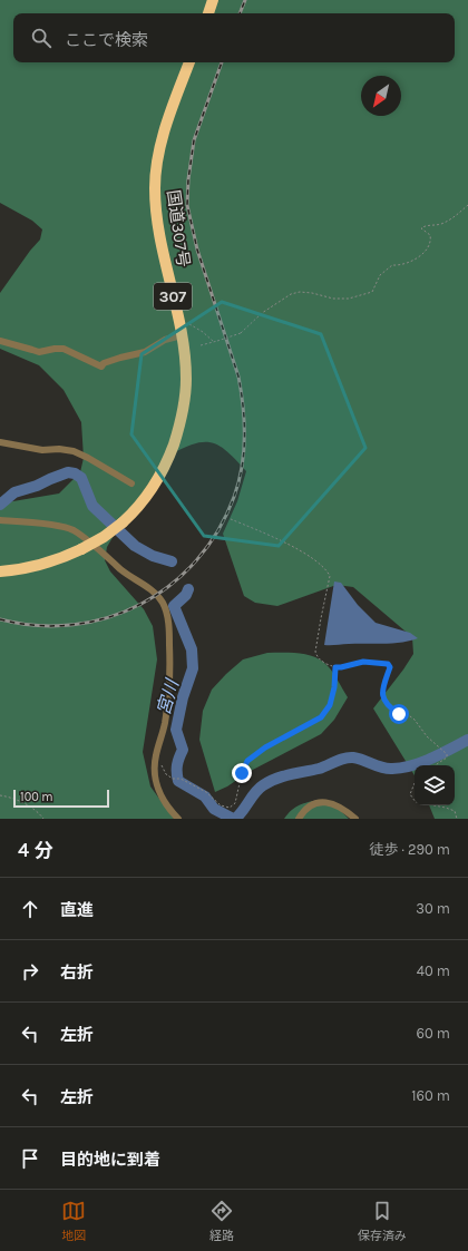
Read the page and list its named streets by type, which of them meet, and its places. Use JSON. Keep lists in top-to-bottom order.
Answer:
{
  "streets": {
    "highway": ["国道307号", "307"]
  },
  "water": ["宮川"],
  "scale_bar": "100 m",
  "north": "bottom left",
  "page": {
    "search": "ここで検索",
    "scale": "100 m",
    "heading": ["4 分", "徒歩 · 290 m"],
    "list": [
      ["直進", "30 m"],
      ["右折", "40 m"],
      ["左折", "60 m"],
      ["左折", "160 m"],
      "目的地に到着"
    ],
    "nav": ["地図", "経路", "保存済み"]
  }
}
